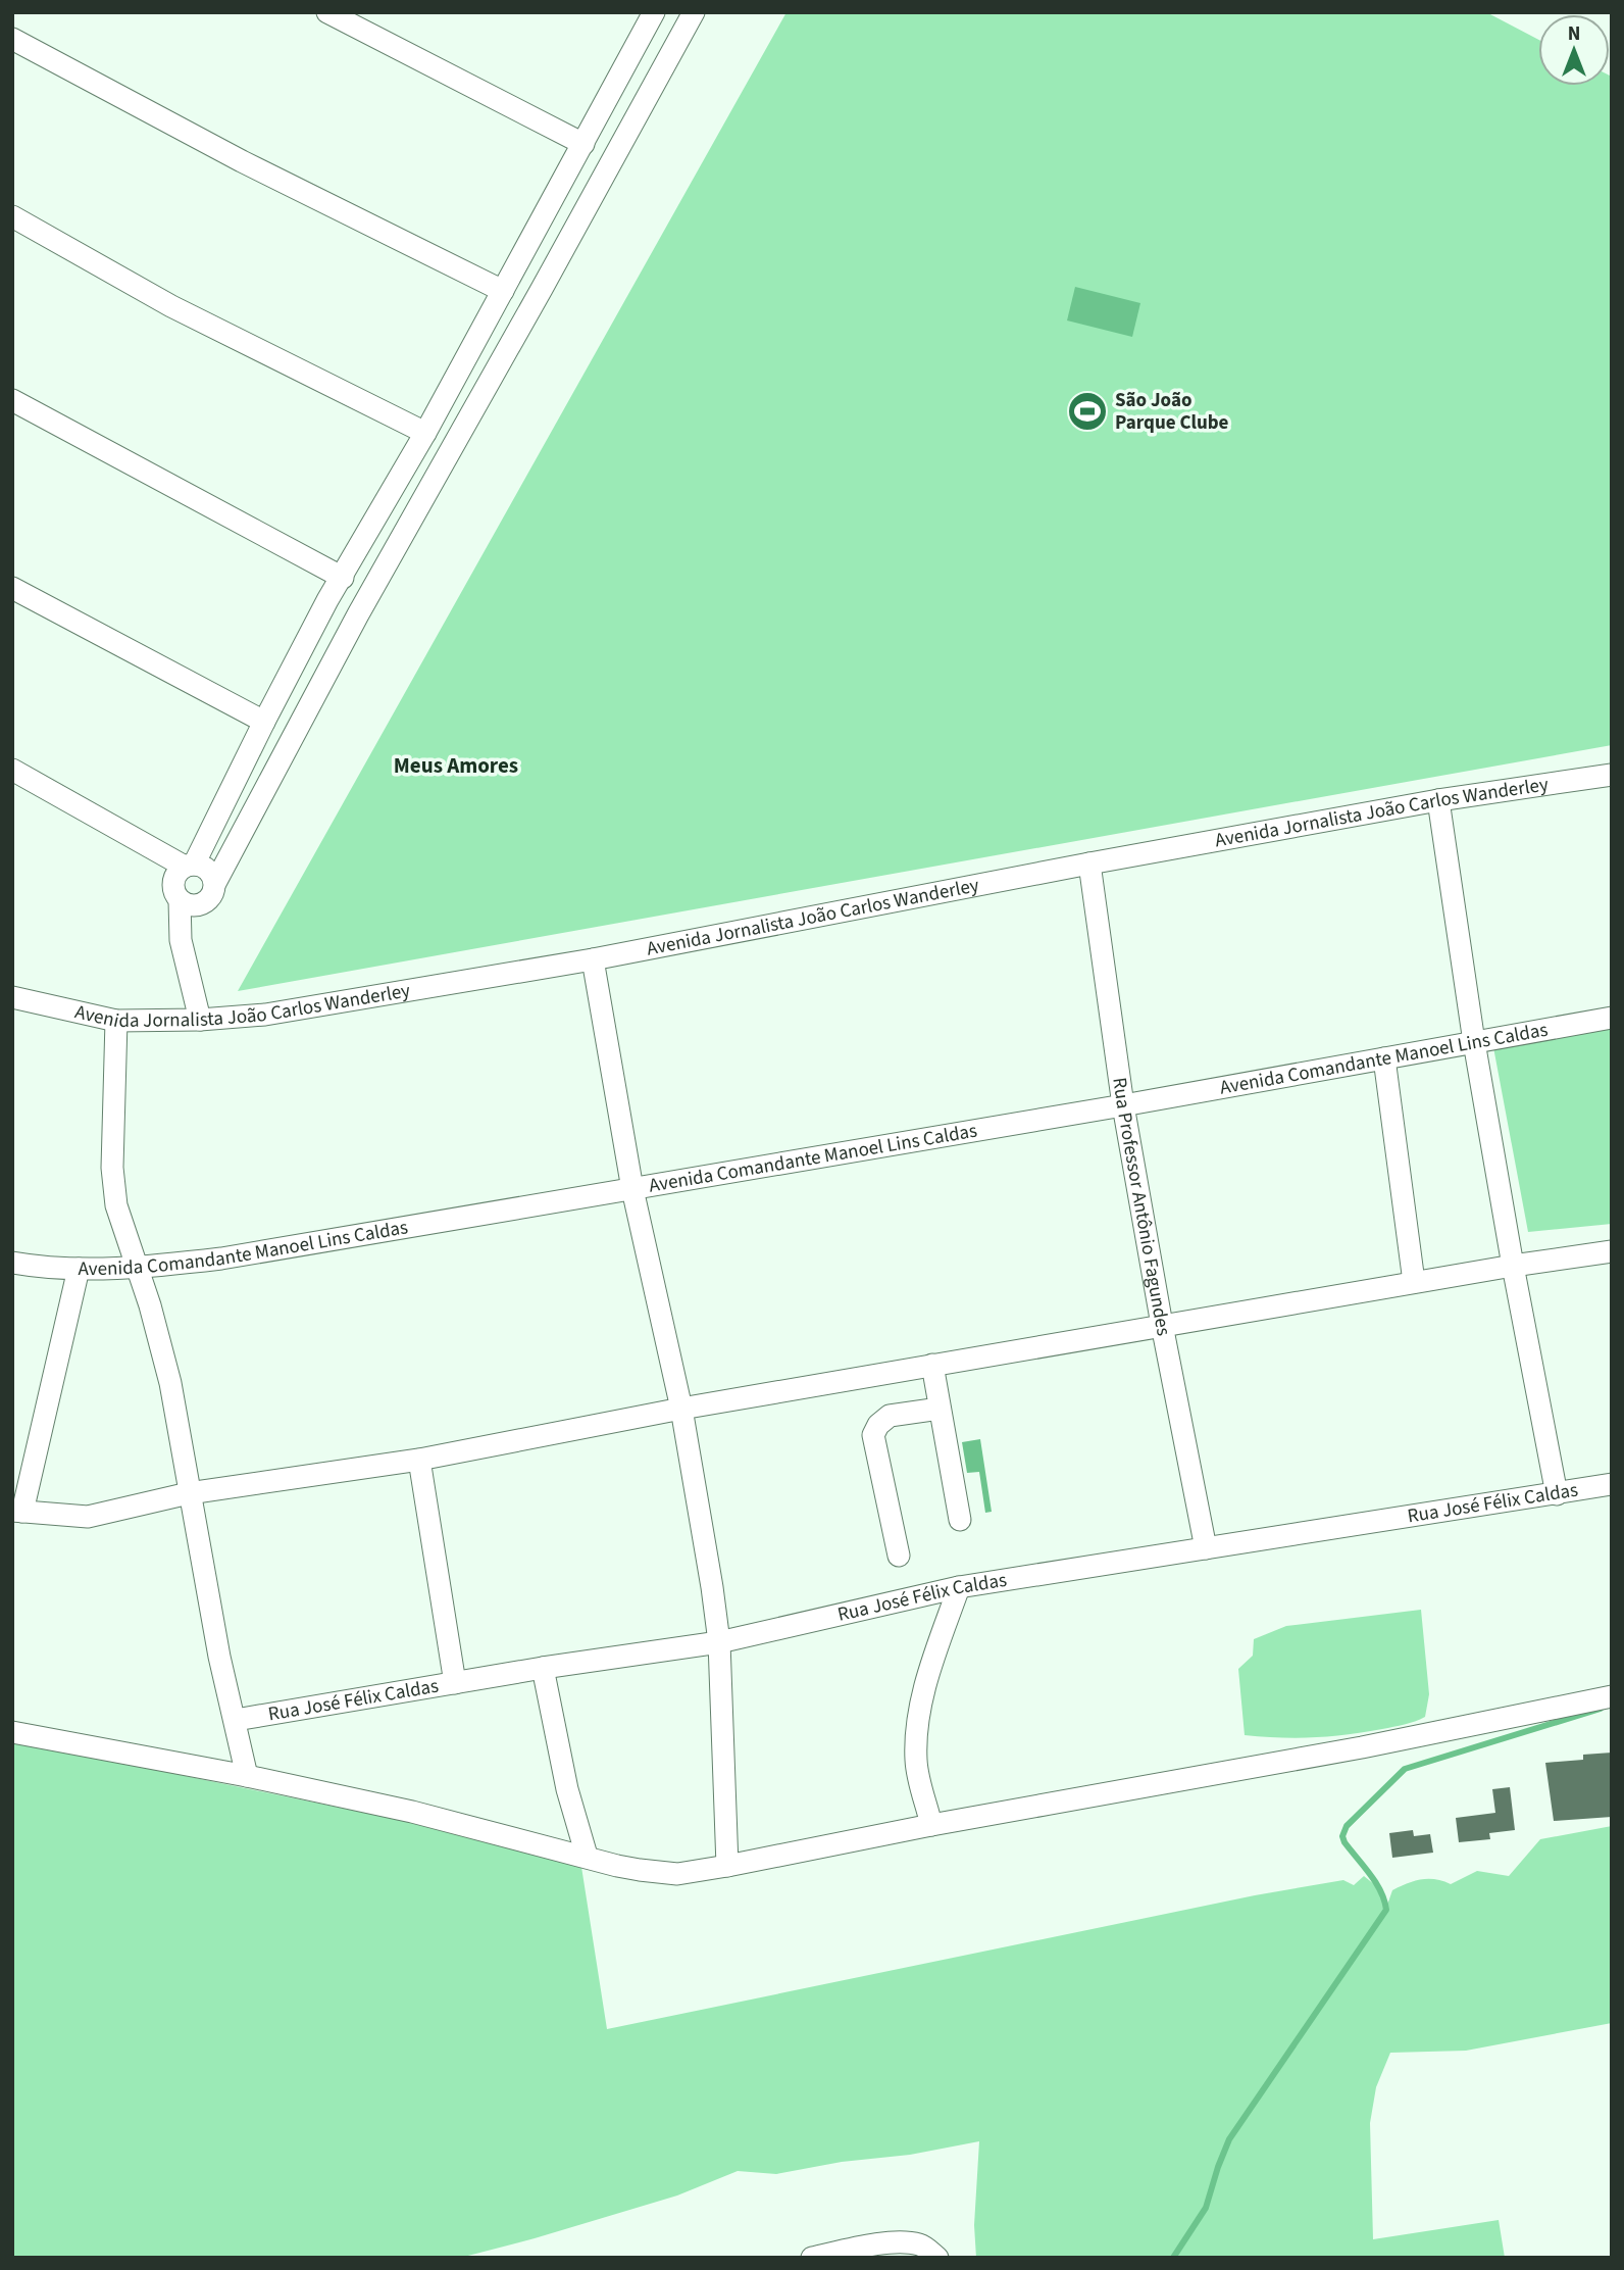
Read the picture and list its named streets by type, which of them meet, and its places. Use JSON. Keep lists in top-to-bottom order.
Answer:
{
  "streets": {
    "street": [
      "Avenida Jornalista João Carlos Wanderley",
      "Avenida Comandante Manoel Lins Caldas",
      "Rua Professor Antônio Fagundes",
      "Rua José Félix Caldas"
    ]
  },
  "crossings": [
    ["Avenida Jornalista João Carlos Wanderley", "Rua Professor Antônio Fagundes"],
    ["Avenida Comandante Manoel Lins Caldas", "Rua Professor Antônio Fagundes"],
    ["Rua Professor Antônio Fagundes", "Rua José Félix Caldas"]
  ],
  "districts": ["Meus Amores"],
  "places": {
    "sports": ["São João Parque Clube"]
  },
  "north": "top"
}
